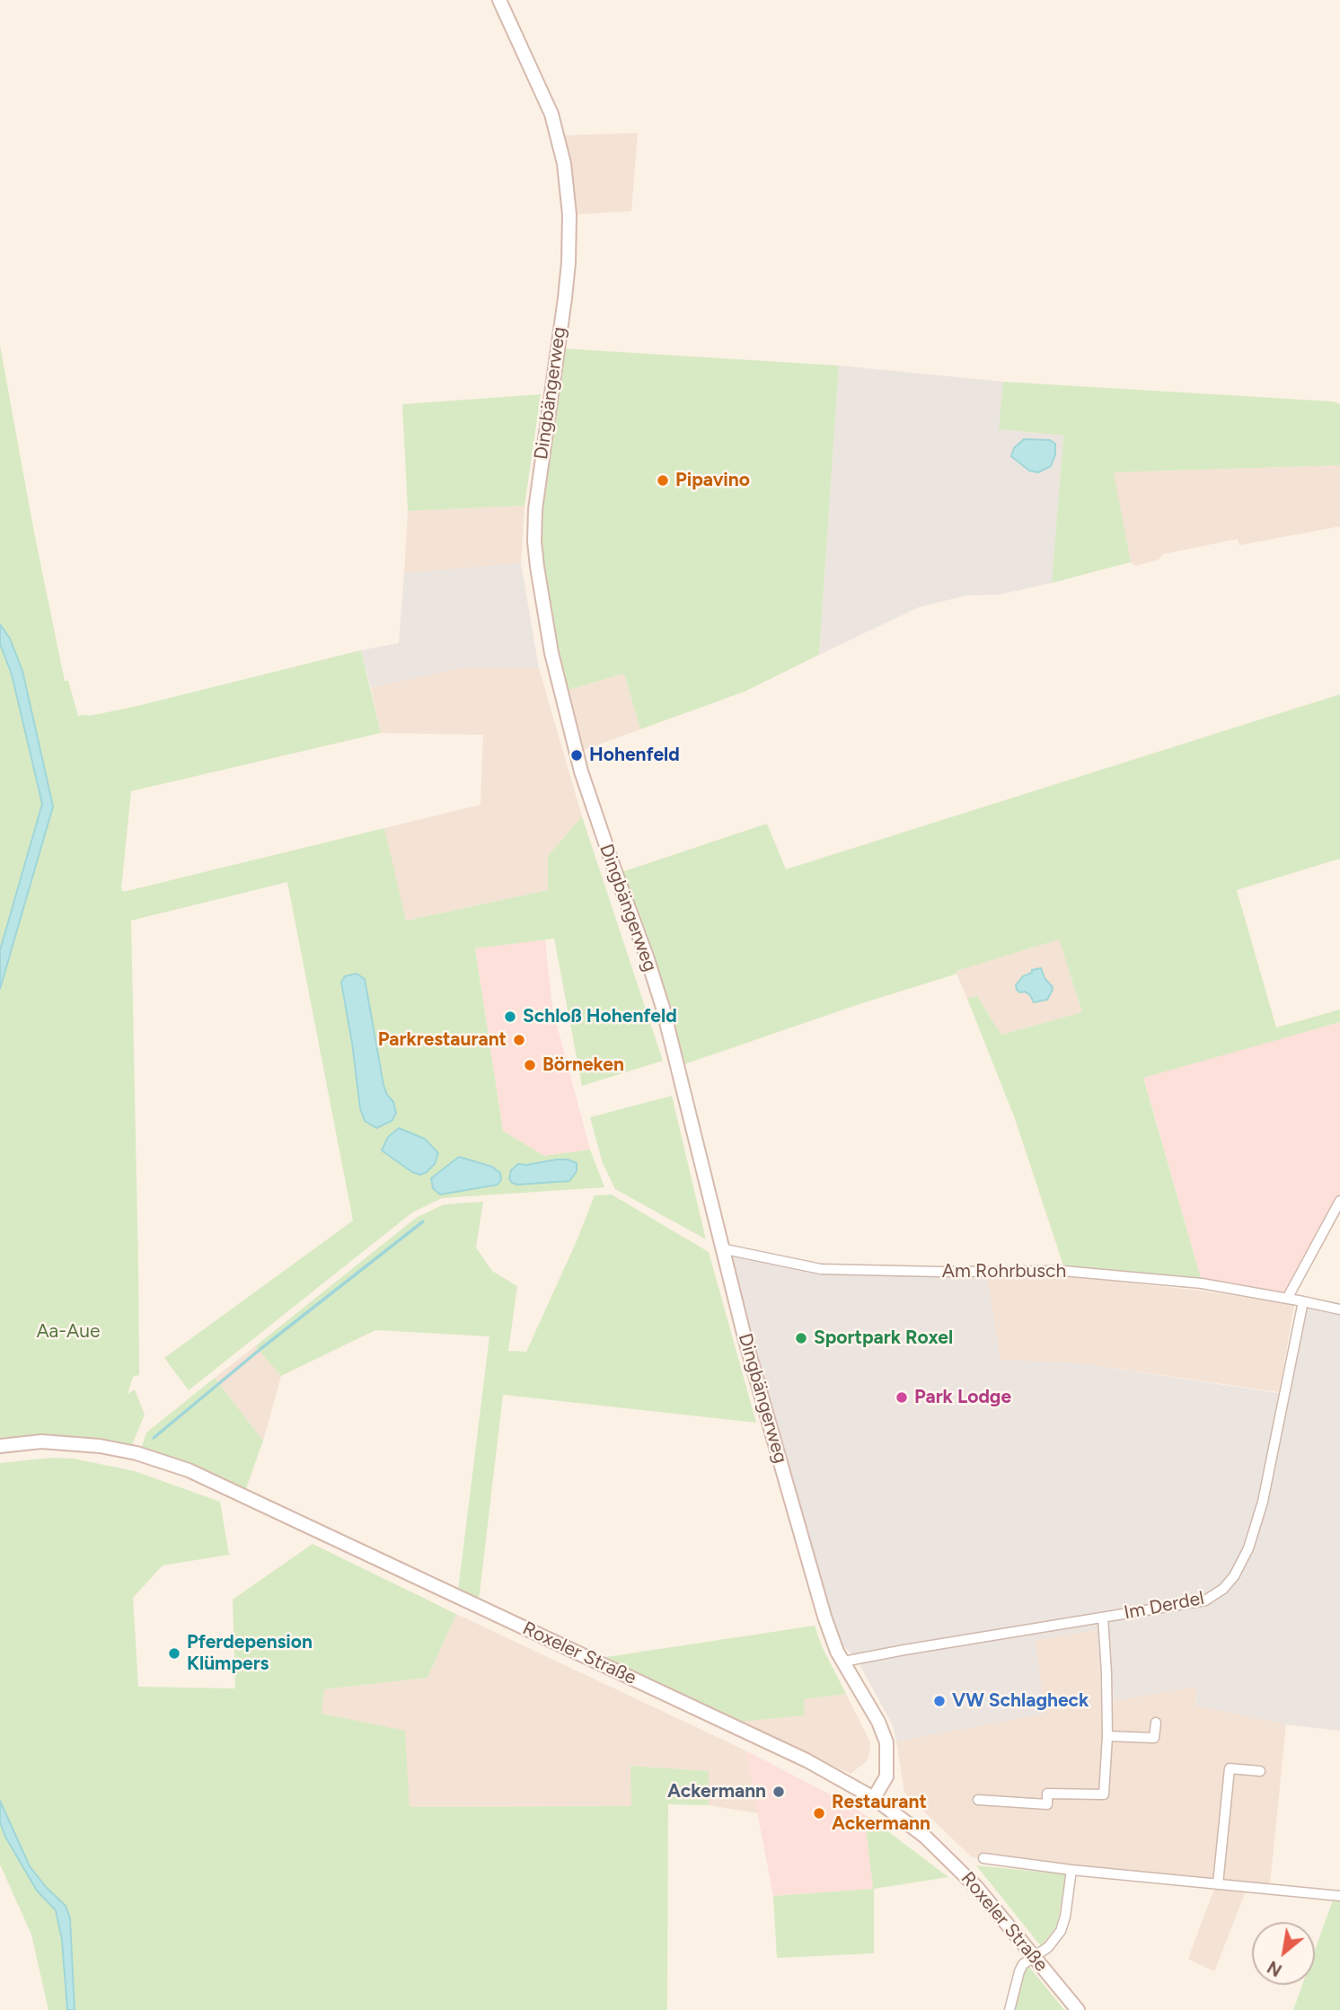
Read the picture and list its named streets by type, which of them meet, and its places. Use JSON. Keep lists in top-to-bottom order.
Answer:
{
  "streets": {
    "main road": ["Dingbängerweg", "Roxeler Straße"],
    "street": ["Am Rohrbusch", "Im Derdel"]
  },
  "crossings": [
    ["Dingbängerweg", "Am Rohrbusch"],
    ["Dingbängerweg", "Im Derdel"],
    ["Dingbängerweg", "Roxeler Straße"],
    ["Am Rohrbusch", "Im Derdel"]
  ],
  "parks": ["Aa-Aue"],
  "places": [
    "Pipavino",
    "Hohenfeld",
    "Schloß Hohenfeld",
    "Parkrestaurant",
    "Börneken",
    "Sportpark Roxel",
    "Park Lodge",
    "Pferdepension Klümpers",
    "VW Schlagheck",
    "Ackermann",
    "Restaurant Ackermann"
  ],
  "north": "bottom left"
}
